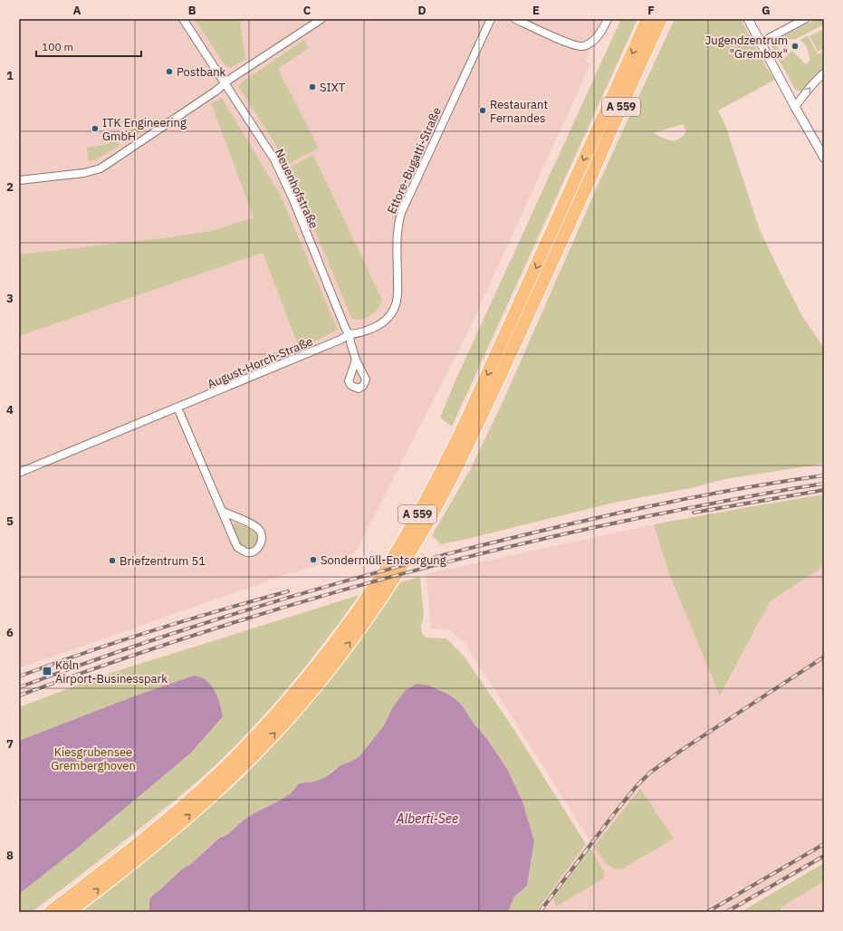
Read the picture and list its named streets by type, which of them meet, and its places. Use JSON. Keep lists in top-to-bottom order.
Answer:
{
  "streets": {
    "highway": ["A 559"],
    "street": ["Ettore-Bugatti-Straße", "Neuenhofstraße", "August-Horch-Straße"]
  },
  "crossings": [
    ["Ettore-Bugatti-Straße", "Neuenhofstraße"],
    ["Ettore-Bugatti-Straße", "August-Horch-Straße"],
    ["Neuenhofstraße", "August-Horch-Straße"]
  ],
  "water": ["Alberti-See"],
  "parks": ["Kiesgrubensee Gremberghoven"],
  "places": {
    "other": [
      "Jugendzentrum \"Grembox\"",
      "Postbank",
      "SIXT",
      "Restaurant Fernandes",
      "ITK Engineering GmbH",
      "Sondermüll-Entsorgung",
      "Briefzentrum 51"
    ],
    "transit": ["Köln Airport-Businesspark"]
  },
  "scale_bar": "100 m",
  "grid": {
    "columns": [
      "A",
      "B",
      "C",
      "D",
      "E",
      "F",
      "G"
    ],
    "rows": [
      "1",
      "2",
      "3",
      "4",
      "5",
      "6",
      "7",
      "8"
    ]
  }
}
